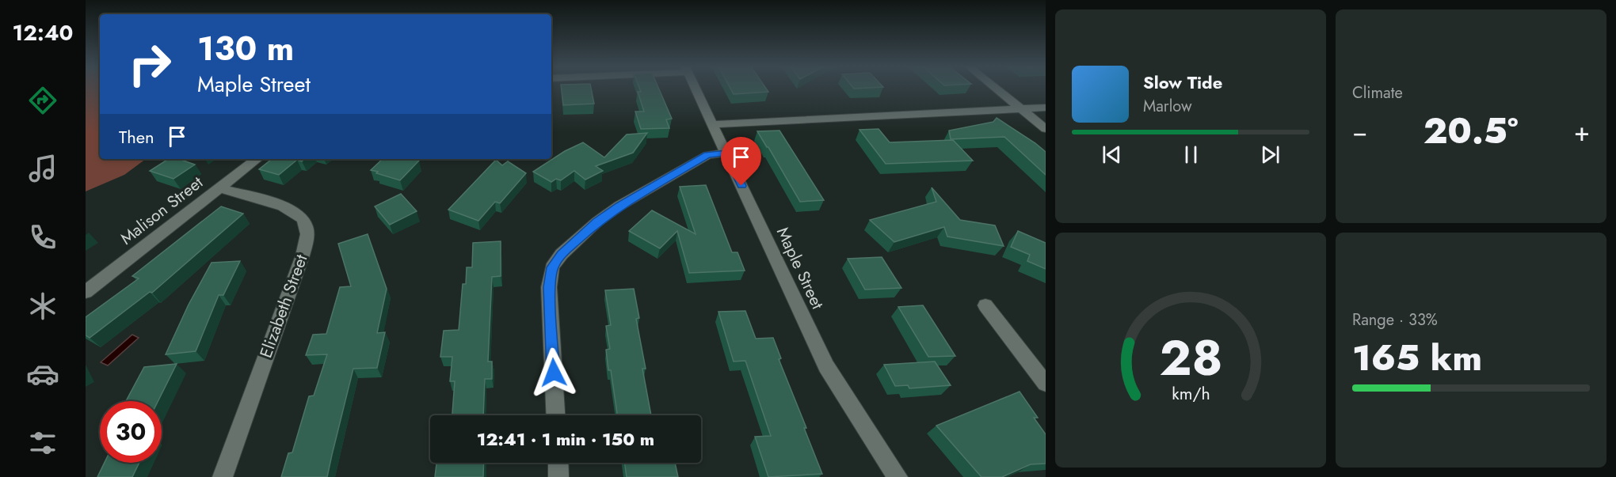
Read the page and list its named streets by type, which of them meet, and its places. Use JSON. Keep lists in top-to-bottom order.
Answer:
{
  "streets": {
    "street": ["Malison Street", "Maple Street", "Elizabeth Street"]
  },
  "crossings": [
    ["Malison Street", "Elizabeth Street"]
  ],
  "page": {
    "tabs": "12:40",
    "tile": [
      "Climate",
      ["Range · 33%", "165 km"]
    ],
    "turn": ["130 m", "Maple Street"],
    "song": ["Slow Tide", "Marlow"],
    "heat": ["−", "20.5°", "+"],
    "then": "Then",
    "limit": "30",
    "trip": "12:41 · 1 min · 150 m",
    "gauge": ["28", "km/h"]
  }
}
